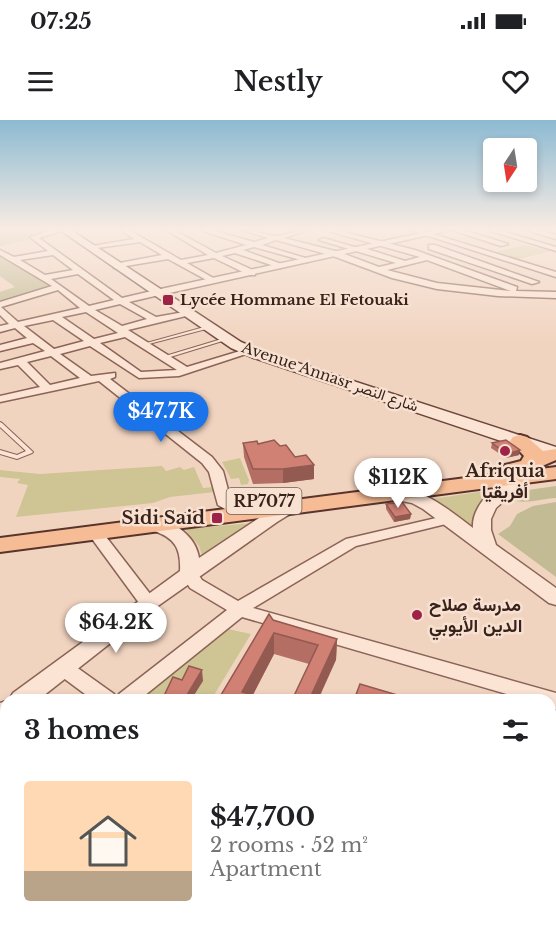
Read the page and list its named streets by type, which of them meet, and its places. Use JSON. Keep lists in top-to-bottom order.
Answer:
{
  "streets": {
    "main road": ["Avenue Annasr شارع النصر", "RP7077"]
  },
  "crossings": [
    ["Avenue Annasr شارع النصر", "RP7077"]
  ],
  "places": {
    "transit": ["Lycée Hommane El Fetouaki", "Sidi Said"],
    "other": ["Afriquia أفريقيا", "مدرسة صلاح الدين الأيوبي"]
  },
  "north": "bottom",
  "page": {
    "status": "07:25",
    "header": "Nestly",
    "price": ["$47.7K", "$112K", "$64.2K"],
    "heading": "3 homes",
    "list": [
      {
        "name": "$47,700",
        "note": "2 rooms · 52 m² · Apartment"
      }
    ]
  }
}
